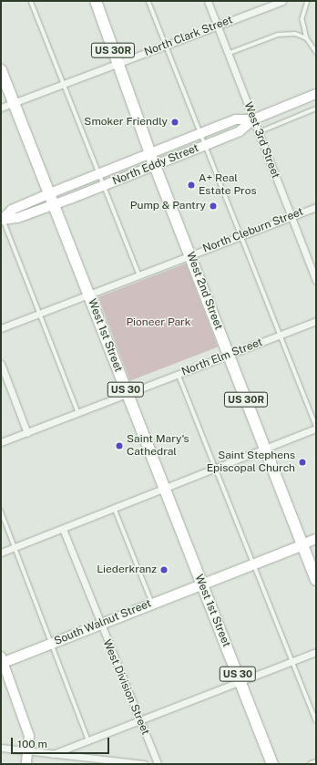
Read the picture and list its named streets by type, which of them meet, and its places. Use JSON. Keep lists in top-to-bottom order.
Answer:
{
  "streets": {
    "highway": [
      "US 30R",
      "West 2nd Street",
      "West 1st Street",
      "US 30"
    ],
    "main road": ["North Eddy Street", "South Walnut Street"],
    "street": [
      "North Clark Street",
      "West 3rd Street",
      "North Cleburn Street",
      "North Elm Street",
      "West Division Street"
    ]
  },
  "crossings": [
    ["North Clark Street", "West 3rd Street"],
    ["North Clark Street", "West 2nd Street"],
    ["North Clark Street", "West 1st Street"],
    ["West 3rd Street", "North Eddy Street"],
    ["West 3rd Street", "North Cleburn Street"],
    ["North Eddy Street", "West 2nd Street"],
    ["North Eddy Street", "West 1st Street"],
    ["North Cleburn Street", "West 2nd Street"],
    ["North Cleburn Street", "West 1st Street"],
    ["West 2nd Street", "North Elm Street"],
    ["West 2nd Street", "South Walnut Street"],
    ["West 1st Street", "North Elm Street"],
    ["West 1st Street", "South Walnut Street"],
    ["South Walnut Street", "West Division Street"]
  ],
  "parks": ["Pioneer Park"],
  "places": [
    "Smoker Friendly",
    "A+ Real Estate Pros",
    "Pump & Pantry",
    "Saint Mary's Cathedral",
    "Saint Stephens Episcopal Church",
    "Liederkranz"
  ],
  "scale_bar": "100 m"
}
